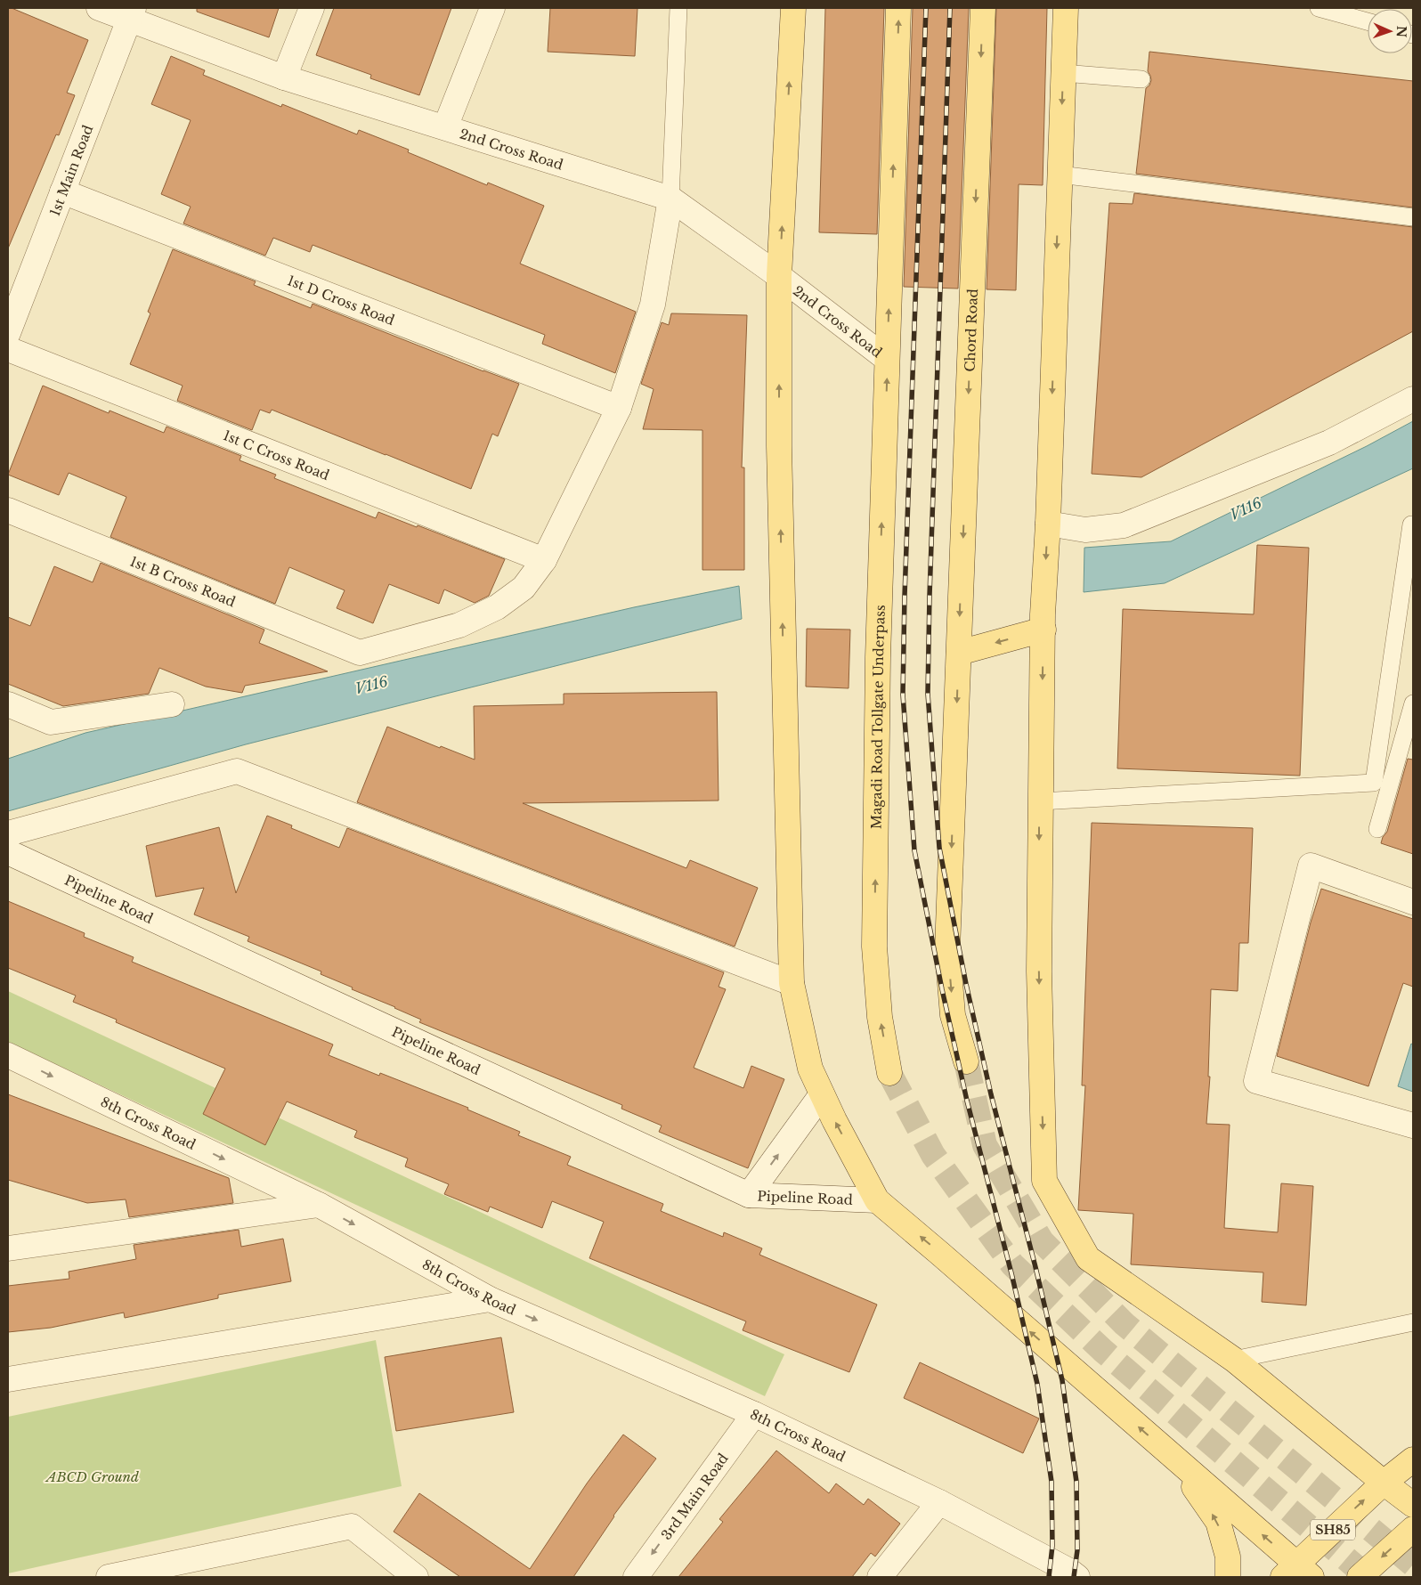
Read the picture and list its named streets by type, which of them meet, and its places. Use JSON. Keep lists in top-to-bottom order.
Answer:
{
  "streets": {
    "main road": ["Chord Road", "Magadi Road Tollgate Underpass", "SH85"],
    "street": [
      "2nd Cross Road",
      "1st Main Road",
      "1st D Cross Road",
      "1st C Cross Road",
      "1st B Cross Road",
      "Pipeline Road",
      "8th Cross Road",
      "3rd Main Road"
    ]
  },
  "crossings": [
    ["2nd Cross Road", "1st Main Road"],
    ["2nd Cross Road", "Magadi Road Tollgate Underpass"],
    ["1st Main Road", "1st D Cross Road"],
    ["1st C Cross Road", "1st B Cross Road"],
    ["8th Cross Road", "3rd Main Road"]
  ],
  "one_way": ["8th Cross Road", "3rd Main Road"],
  "water": ["V116"],
  "parks": ["ABCD Ground"],
  "north": "right"
}
